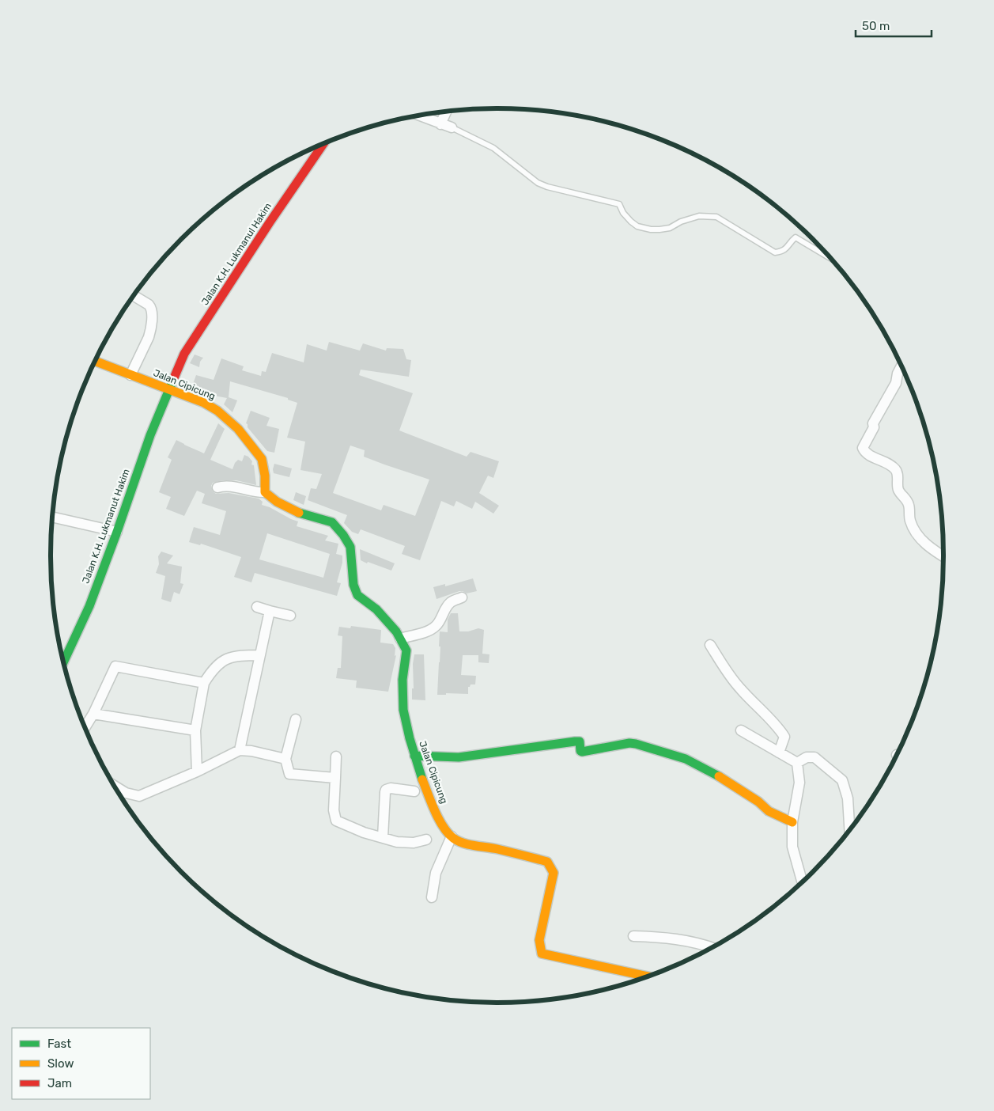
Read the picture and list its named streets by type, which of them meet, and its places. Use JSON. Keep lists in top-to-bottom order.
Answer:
{
  "streets": {
    "street": ["Jalan K.H. Lukmanul Hakim", "Jalan Cipicung", "Jalan K.H. Lukmanut Hakim"]
  },
  "crossings": [
    ["Jalan K.H. Lukmanul Hakim", "Jalan Cipicung"],
    ["Jalan K.H. Lukmanul Hakim", "Jalan K.H. Lukmanut Hakim"],
    ["Jalan Cipicung", "Jalan K.H. Lukmanut Hakim"]
  ],
  "legend": ["Fast", "Slow", "Jam"],
  "scale_bar": "50 m"
}
